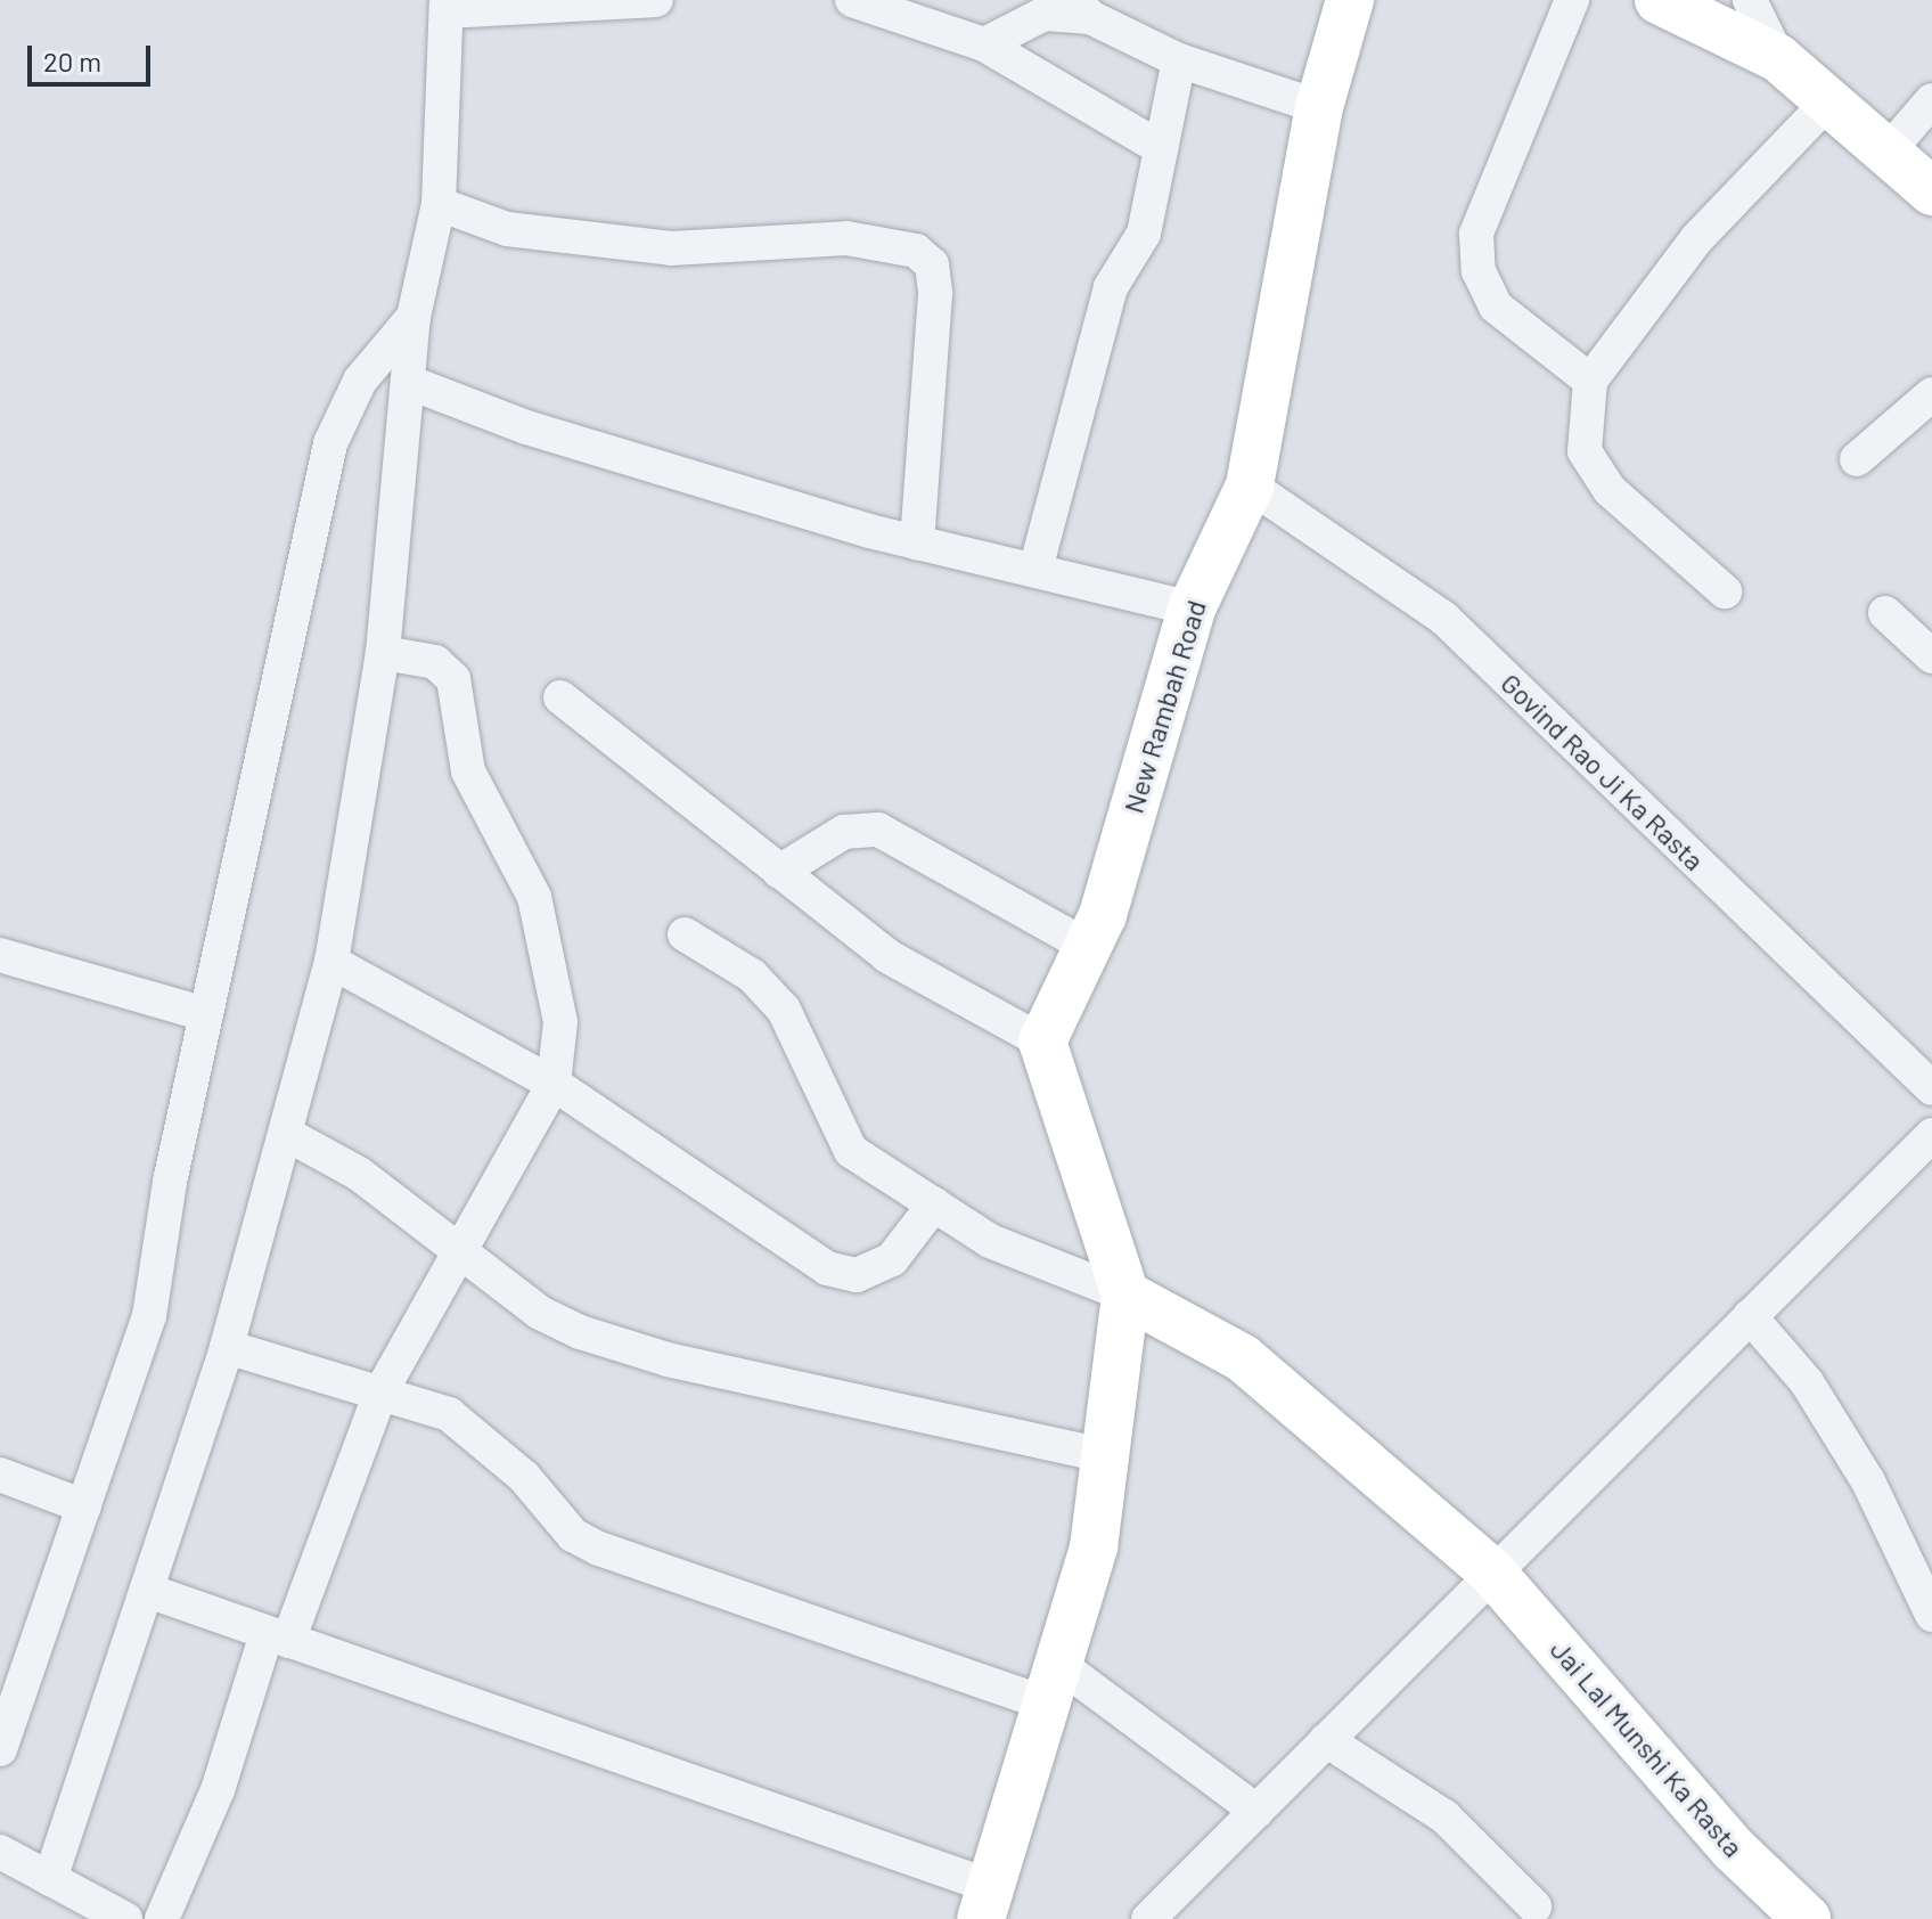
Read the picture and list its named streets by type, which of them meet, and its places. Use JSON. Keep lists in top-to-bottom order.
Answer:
{
  "streets": {
    "street": ["New Rambah Road", "Govind Rao Ji Ka Rasta", "Jai Lal Munshi Ka Rasta"]
  },
  "crossings": [
    ["New Rambah Road", "Govind Rao Ji Ka Rasta"]
  ],
  "scale_bar": "20 m"
}
